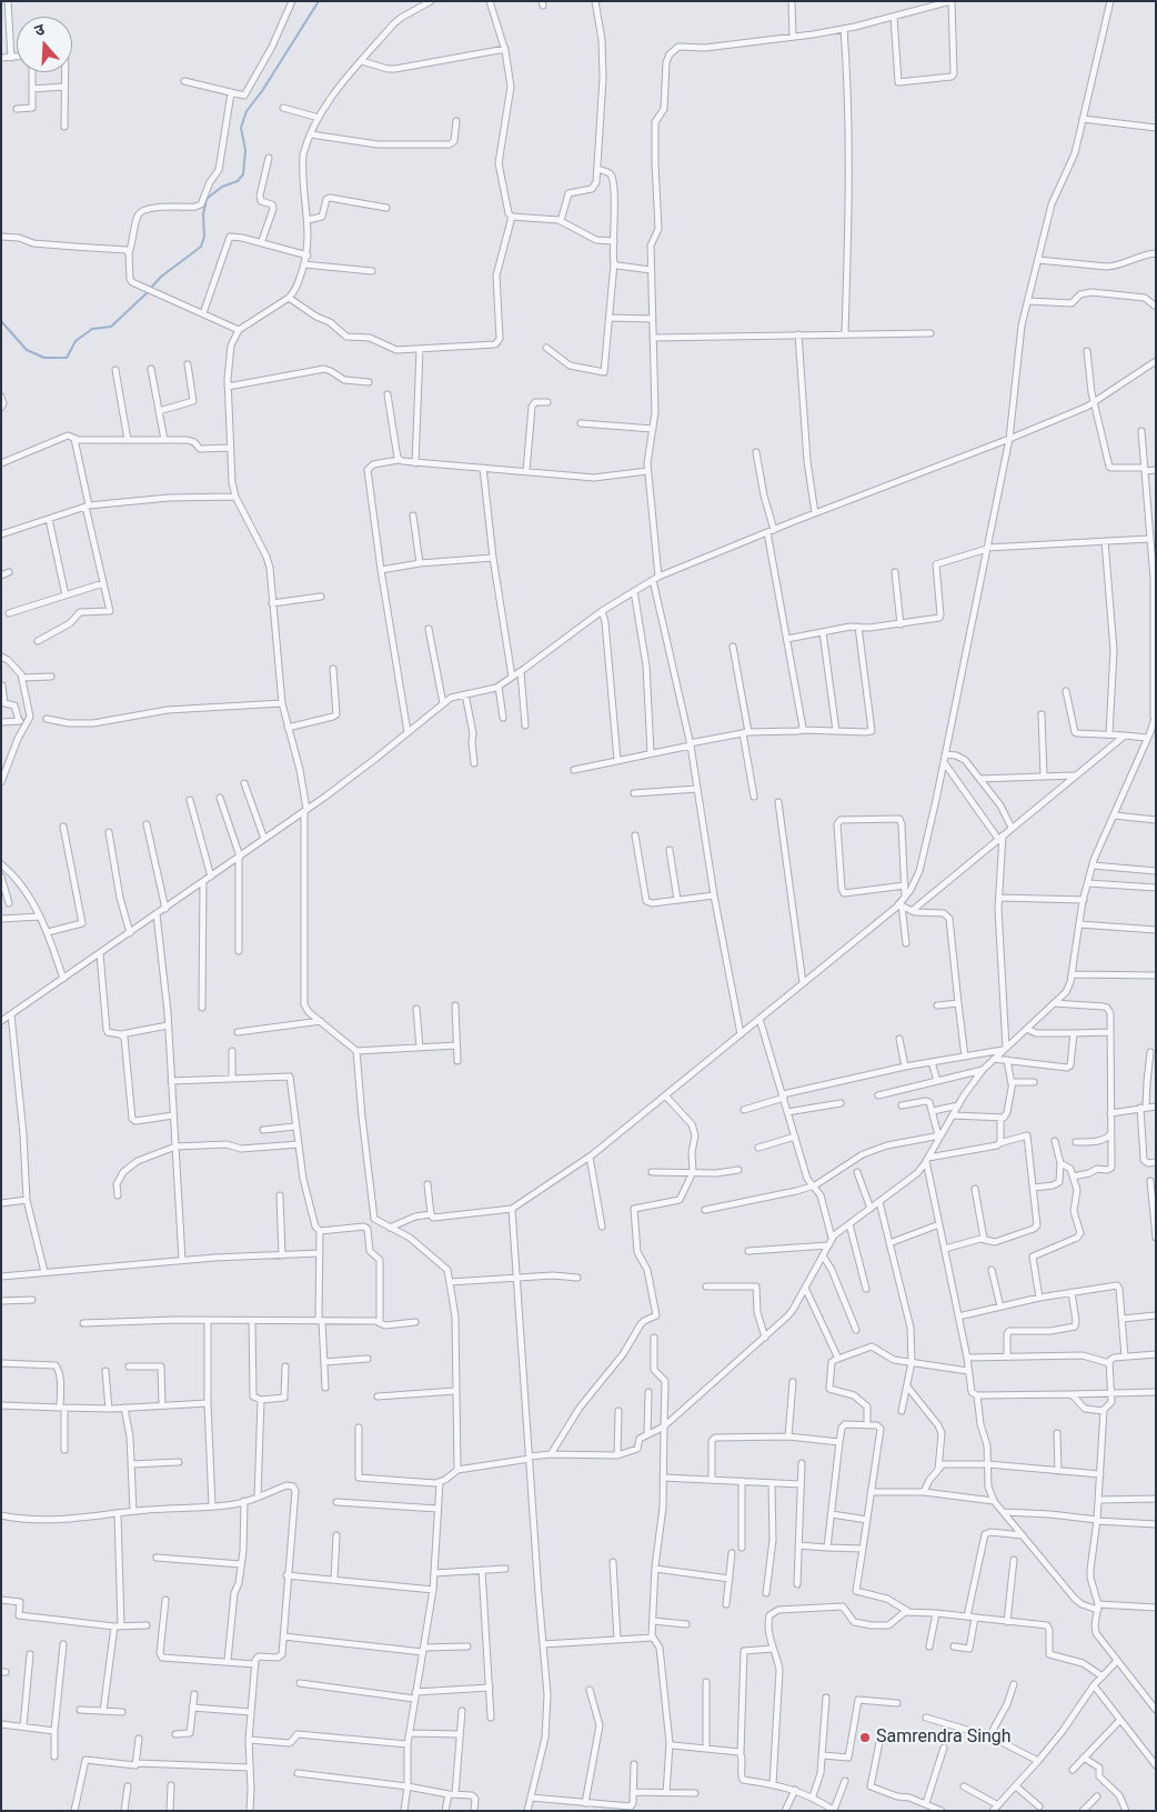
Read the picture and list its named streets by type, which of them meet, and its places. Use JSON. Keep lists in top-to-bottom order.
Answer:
{
  "places": ["Samrendra Singh"],
  "north": "top"
}
